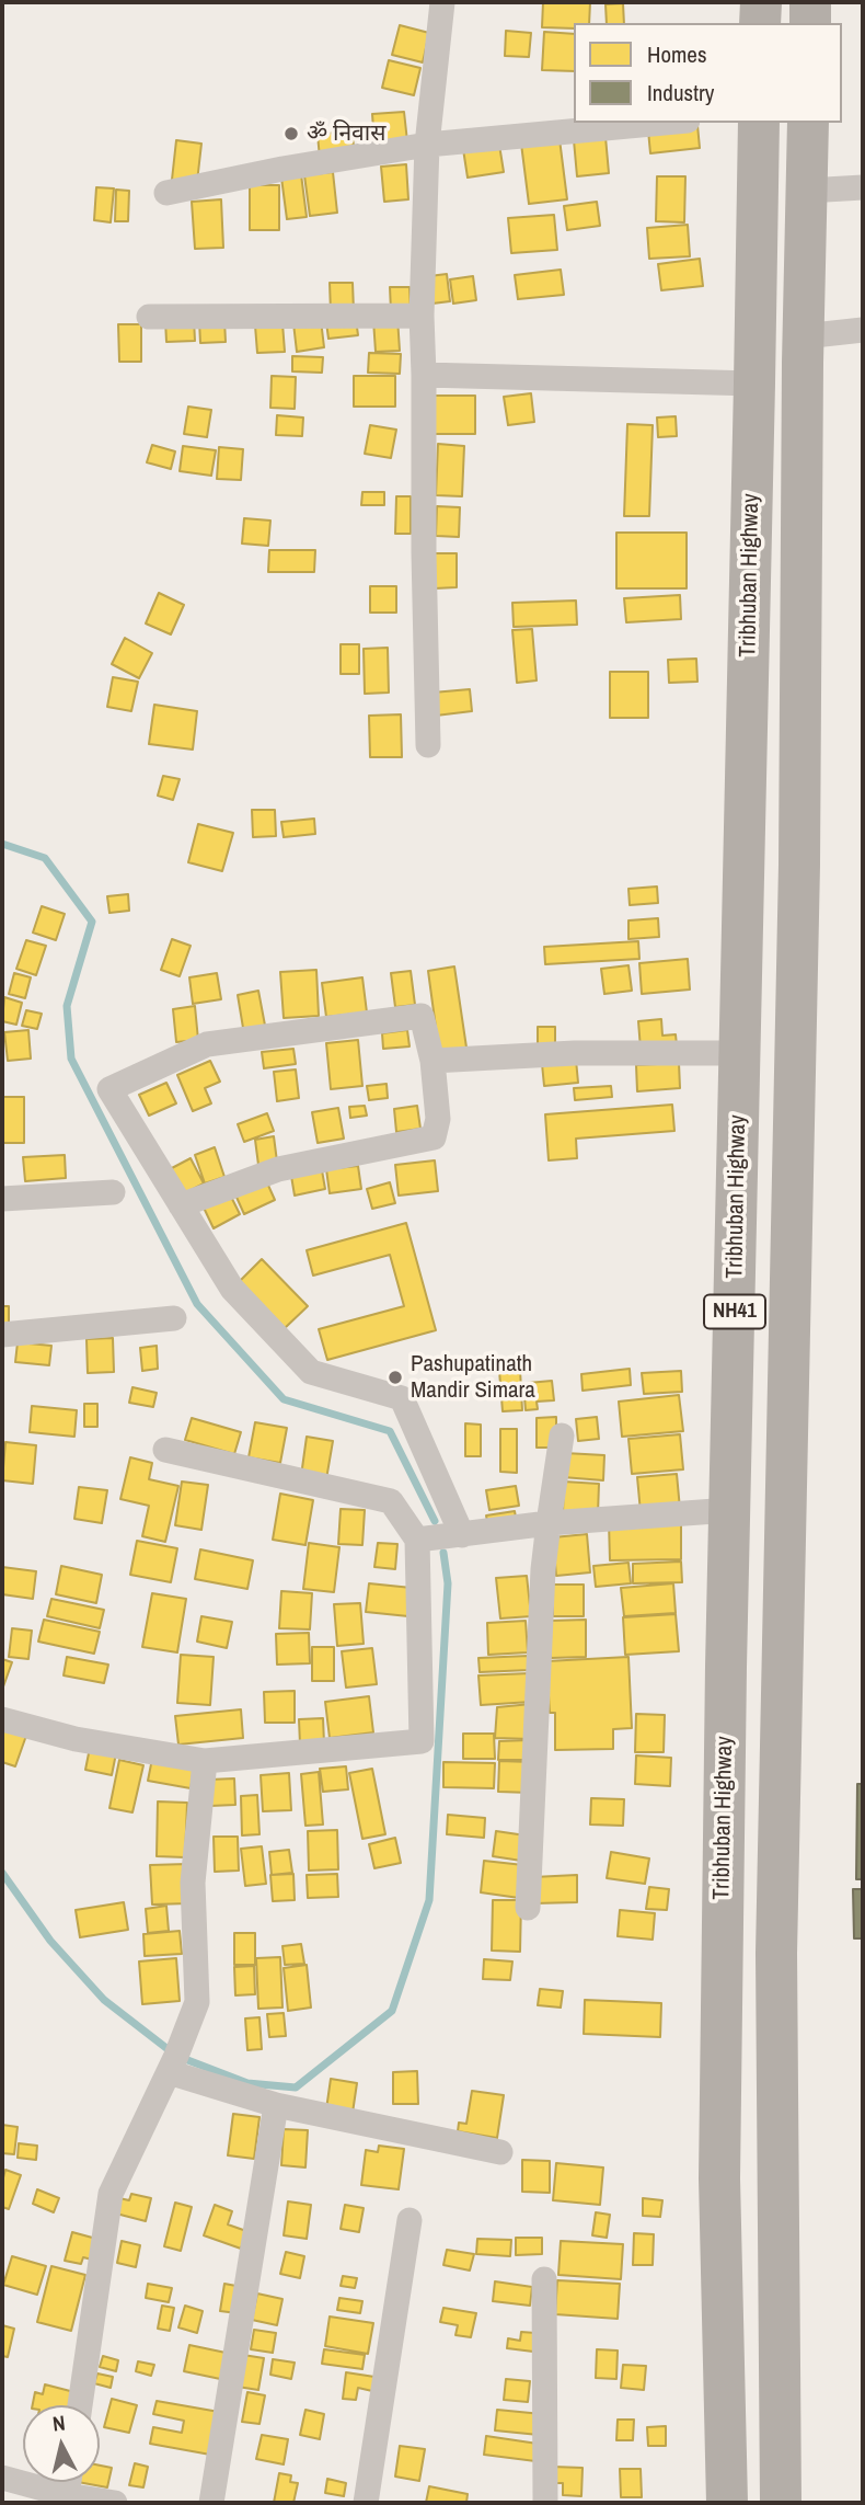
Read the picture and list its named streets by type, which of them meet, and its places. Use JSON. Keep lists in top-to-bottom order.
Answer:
{
  "streets": {
    "highway": ["Tribhuban Highway", "NH41"]
  },
  "places": ["ॐ निवास", "Pashupatinath Mandir Simara"],
  "legend": ["Homes", "Industry"],
  "north": "top"
}
